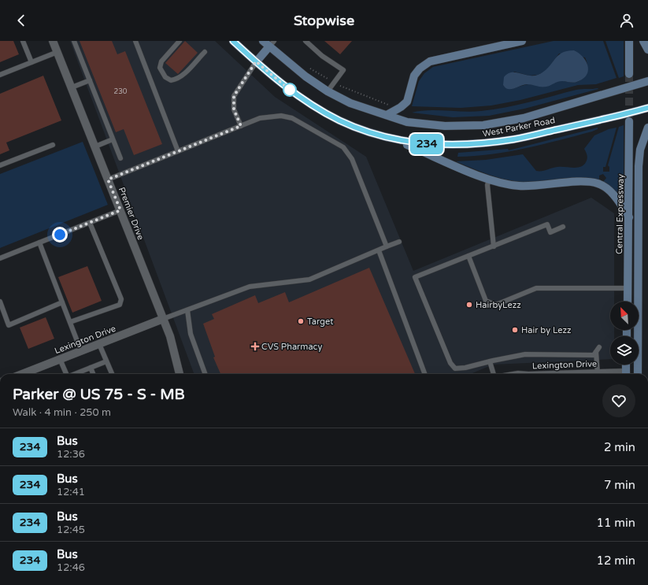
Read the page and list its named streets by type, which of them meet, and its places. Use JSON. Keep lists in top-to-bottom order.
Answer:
{
  "streets": {
    "main road": ["West Parker Road", "Central Expressway"],
    "street": ["Premier Drive", "Lexington Drive"]
  },
  "crossings": [
    ["Premier Drive", "Lexington Drive"]
  ],
  "places": {
    "other": ["HairbyLezz", "Target", "Hair by Lezz"],
    "health": ["CVS Pharmacy"]
  },
  "lines": ["bus line 234"],
  "house_numbers": ["230"],
  "north": "top left",
  "page": {
    "header": "Stopwise",
    "on_map": "234",
    "heading": ["Parker @ US 75 - S - MB", "Walk · 4 min · 250 m"],
    "list": [
      {
        "mark": "234",
        "name": "Bus",
        "note": "12:36",
        "value": "2 min"
      },
      {
        "mark": "234",
        "name": "Bus",
        "note": "12:41",
        "value": "7 min"
      },
      {
        "mark": "234",
        "name": "Bus",
        "note": "12:45",
        "value": "11 min"
      },
      {
        "mark": "234",
        "name": "Bus",
        "note": "12:46",
        "value": "12 min"
      }
    ]
  }
}
